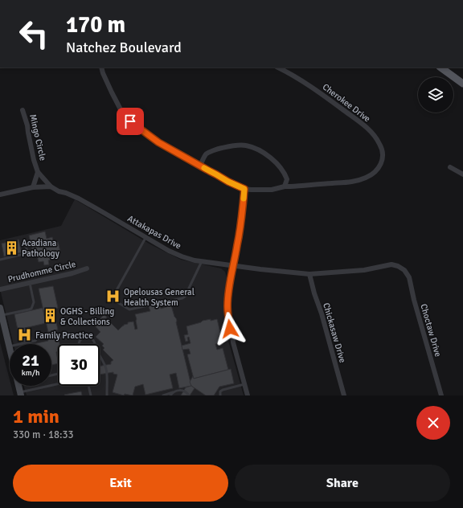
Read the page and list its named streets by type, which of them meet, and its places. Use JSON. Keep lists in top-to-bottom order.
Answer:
{
  "streets": {
    "street": [
      "Cherokee Drive",
      "Mingo Circle",
      "Attakapas Drive",
      "Prudhomme Circle",
      "Choctaw Drive",
      "Chickasaw Drive"
    ]
  },
  "crossings": [
    ["Mingo Circle", "Attakapas Drive"],
    ["Attakapas Drive", "Choctaw Drive"],
    ["Attakapas Drive", "Chickasaw Drive"]
  ],
  "places": {
    "building": ["Acadiana Pathology", "OGHS - Billing & Collections"],
    "hospital": ["Opelousas General Health System", "Family Practice"]
  },
  "page": {
    "turn": ["170 m", "Natchez Boulevard"],
    "speed": "21 km/h",
    "limit": "30",
    "heading": ["1 min", "330 m · 18:33"],
    "buttons": ["Exit", "Share"]
  }
}
